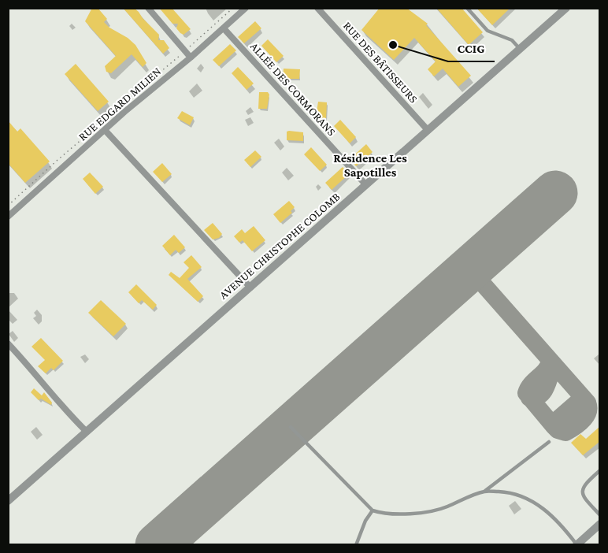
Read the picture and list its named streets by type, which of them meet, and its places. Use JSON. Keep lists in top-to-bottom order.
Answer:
{
  "streets": {
    "street": [
      "RUE DES BÂTISSEURS",
      "ALLÉE DES CORMORANS",
      "RUE EDGARD MILIEN",
      "AVENUE CHRISTOPHE COLOMB"
    ]
  },
  "crossings": [
    ["RUE DES BÂTISSEURS", "AVENUE CHRISTOPHE COLOMB"],
    ["ALLÉE DES CORMORANS", "RUE EDGARD MILIEN"],
    ["ALLÉE DES CORMORANS", "AVENUE CHRISTOPHE COLOMB"]
  ],
  "districts": ["Résidence Les Sapotilles"],
  "places": ["CCIG"]
}
